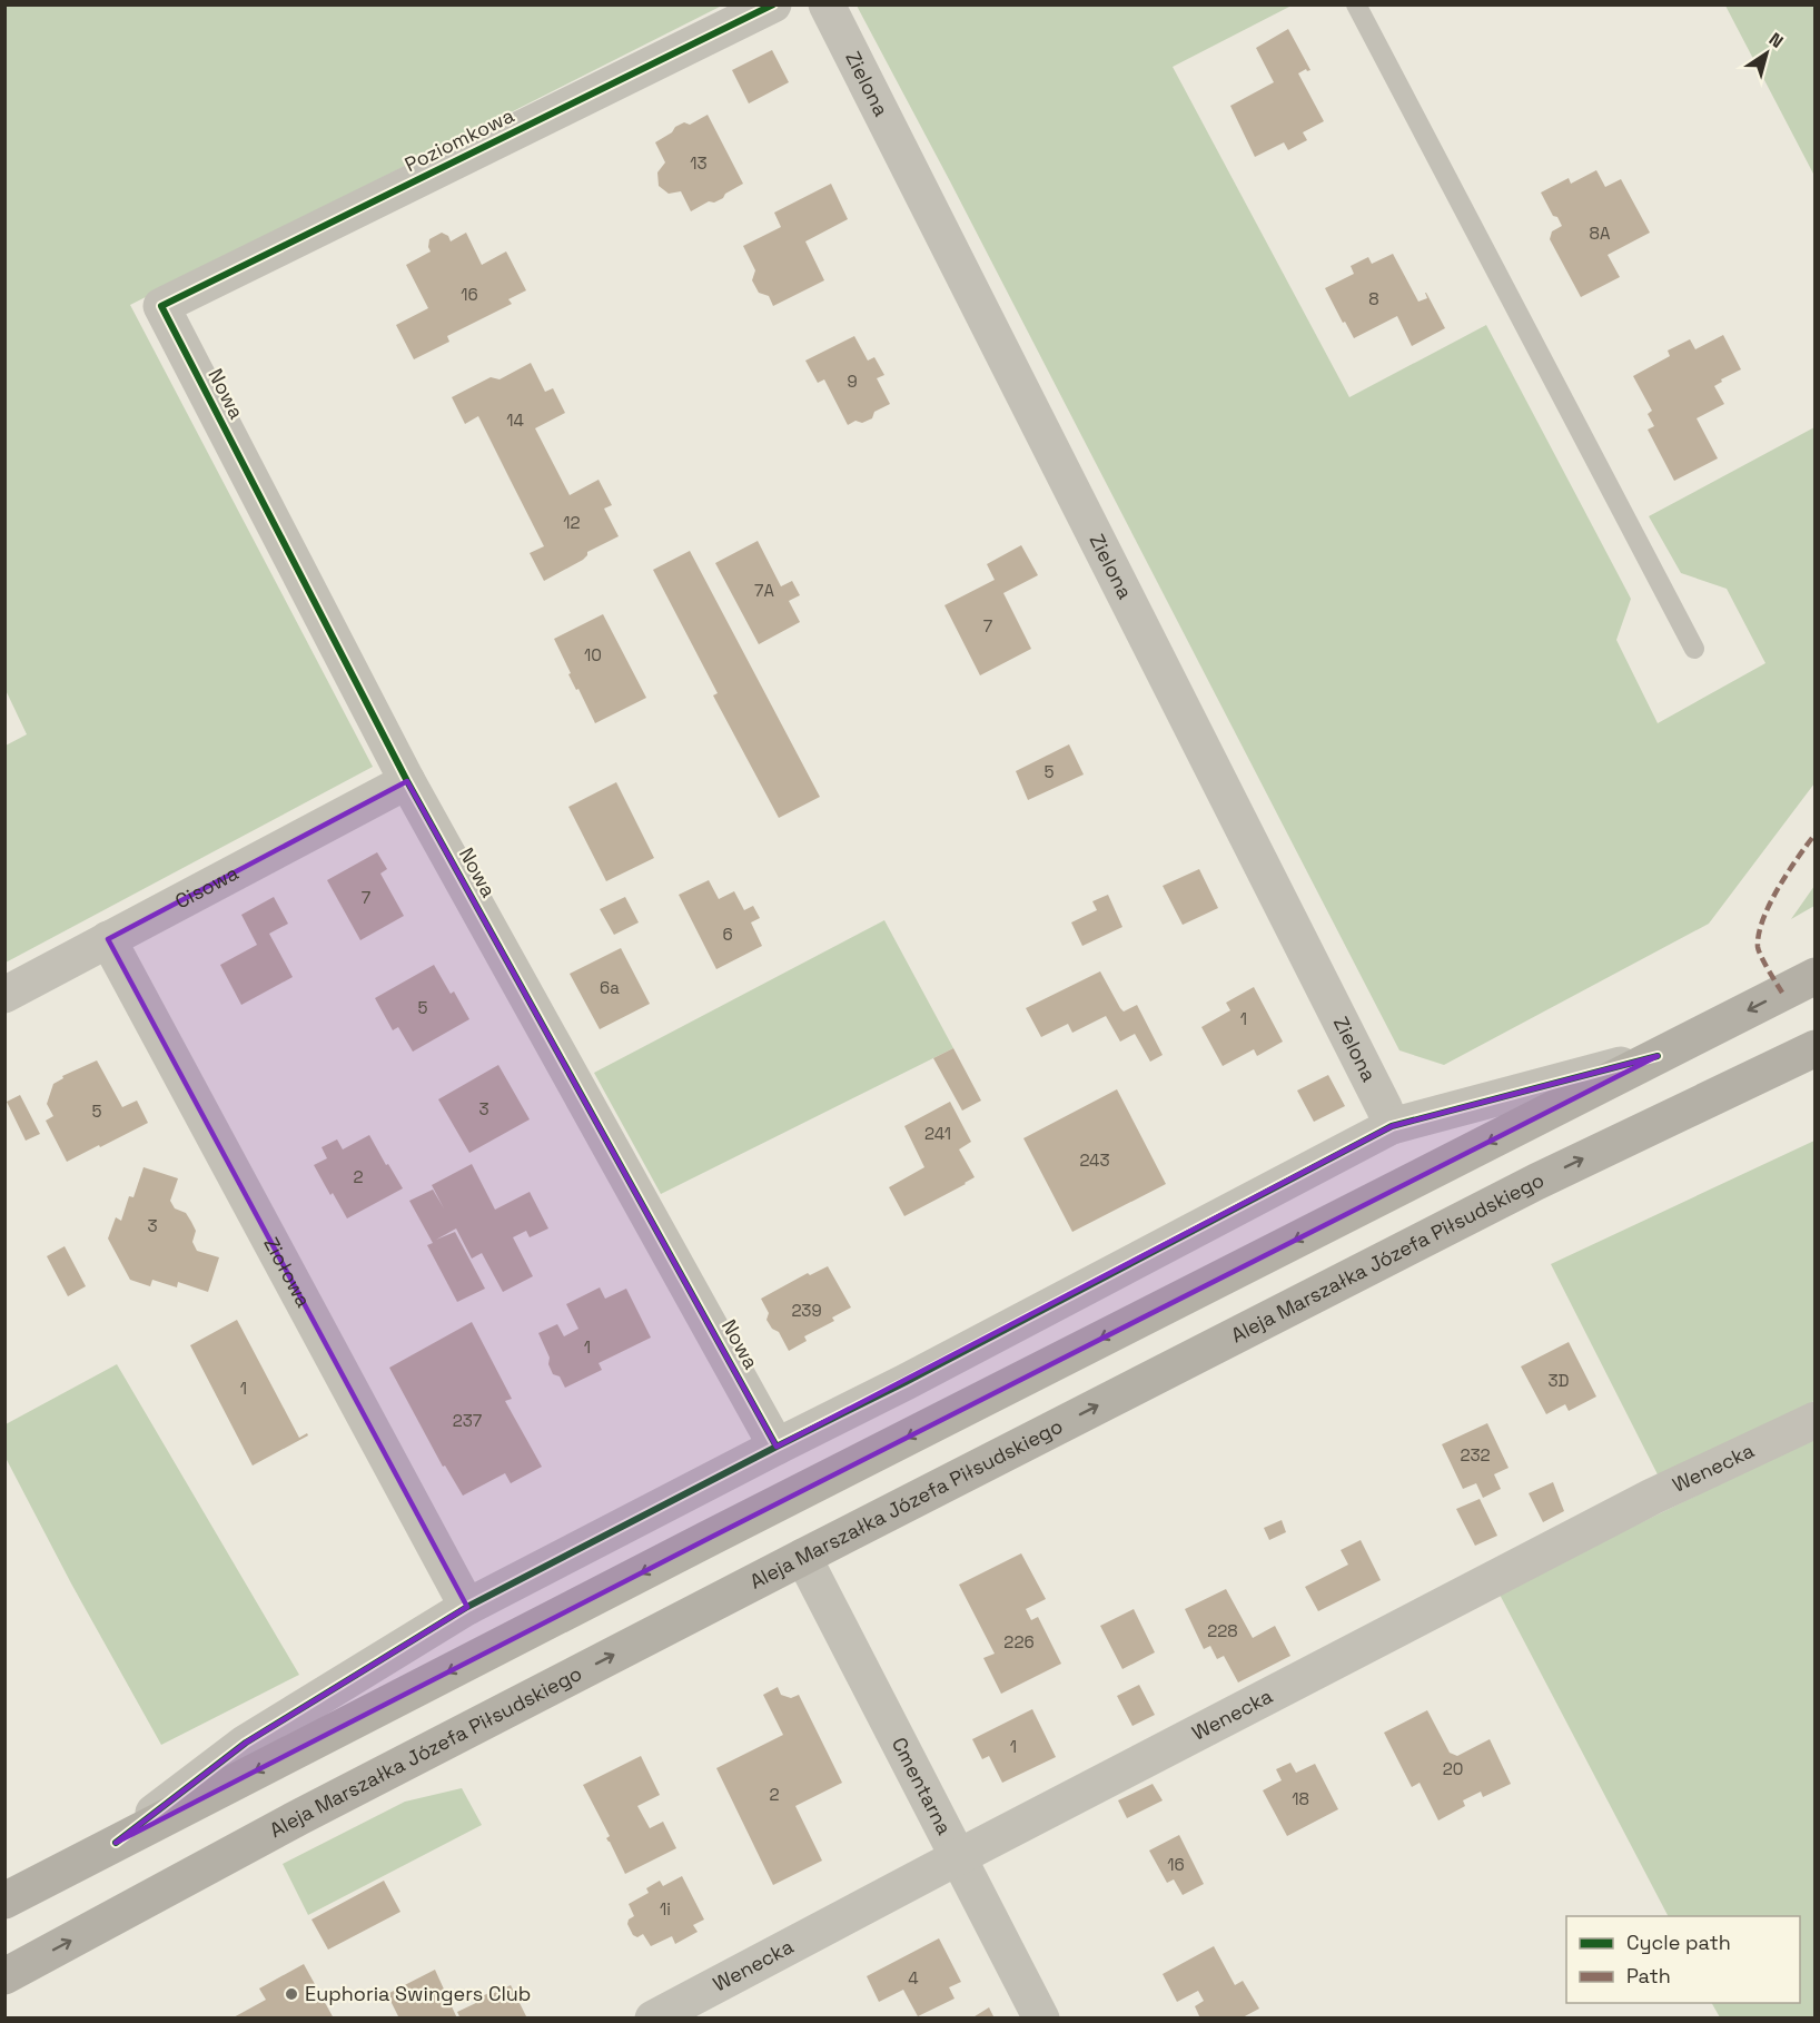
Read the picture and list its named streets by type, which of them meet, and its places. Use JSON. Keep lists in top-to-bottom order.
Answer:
{
  "streets": {
    "main road": ["Aleja Marszałka Józefa Piłsudskiego"],
    "street": [
      "Zielona",
      "Poziomkowa",
      "Nowa",
      "Cisowa",
      "Ziołowa",
      "Wenecka",
      "Cmentarna"
    ]
  },
  "crossings": [
    ["Poziomkowa", "Nowa"],
    ["Nowa", "Cisowa"],
    ["Cisowa", "Ziołowa"],
    ["Aleja Marszałka Józefa Piłsudskiego", "Cmentarna"],
    ["Wenecka", "Cmentarna"]
  ],
  "places": ["Euphoria Swingers Club"],
  "house_numbers": [
    "13",
    "8A",
    "16",
    "8",
    "9",
    "14",
    "12",
    "7A",
    "7",
    "10",
    "5",
    "7",
    "6",
    "6a",
    "5",
    "1",
    "3",
    "5",
    "241",
    "243",
    "2",
    "3",
    "239",
    "1",
    "3D",
    "1",
    "237",
    "232",
    "228",
    "226",
    "1",
    "20",
    "2",
    "18",
    "16",
    "1i",
    "4"
  ],
  "legend": ["Cycle path", "Path"],
  "north": "top right"
}
